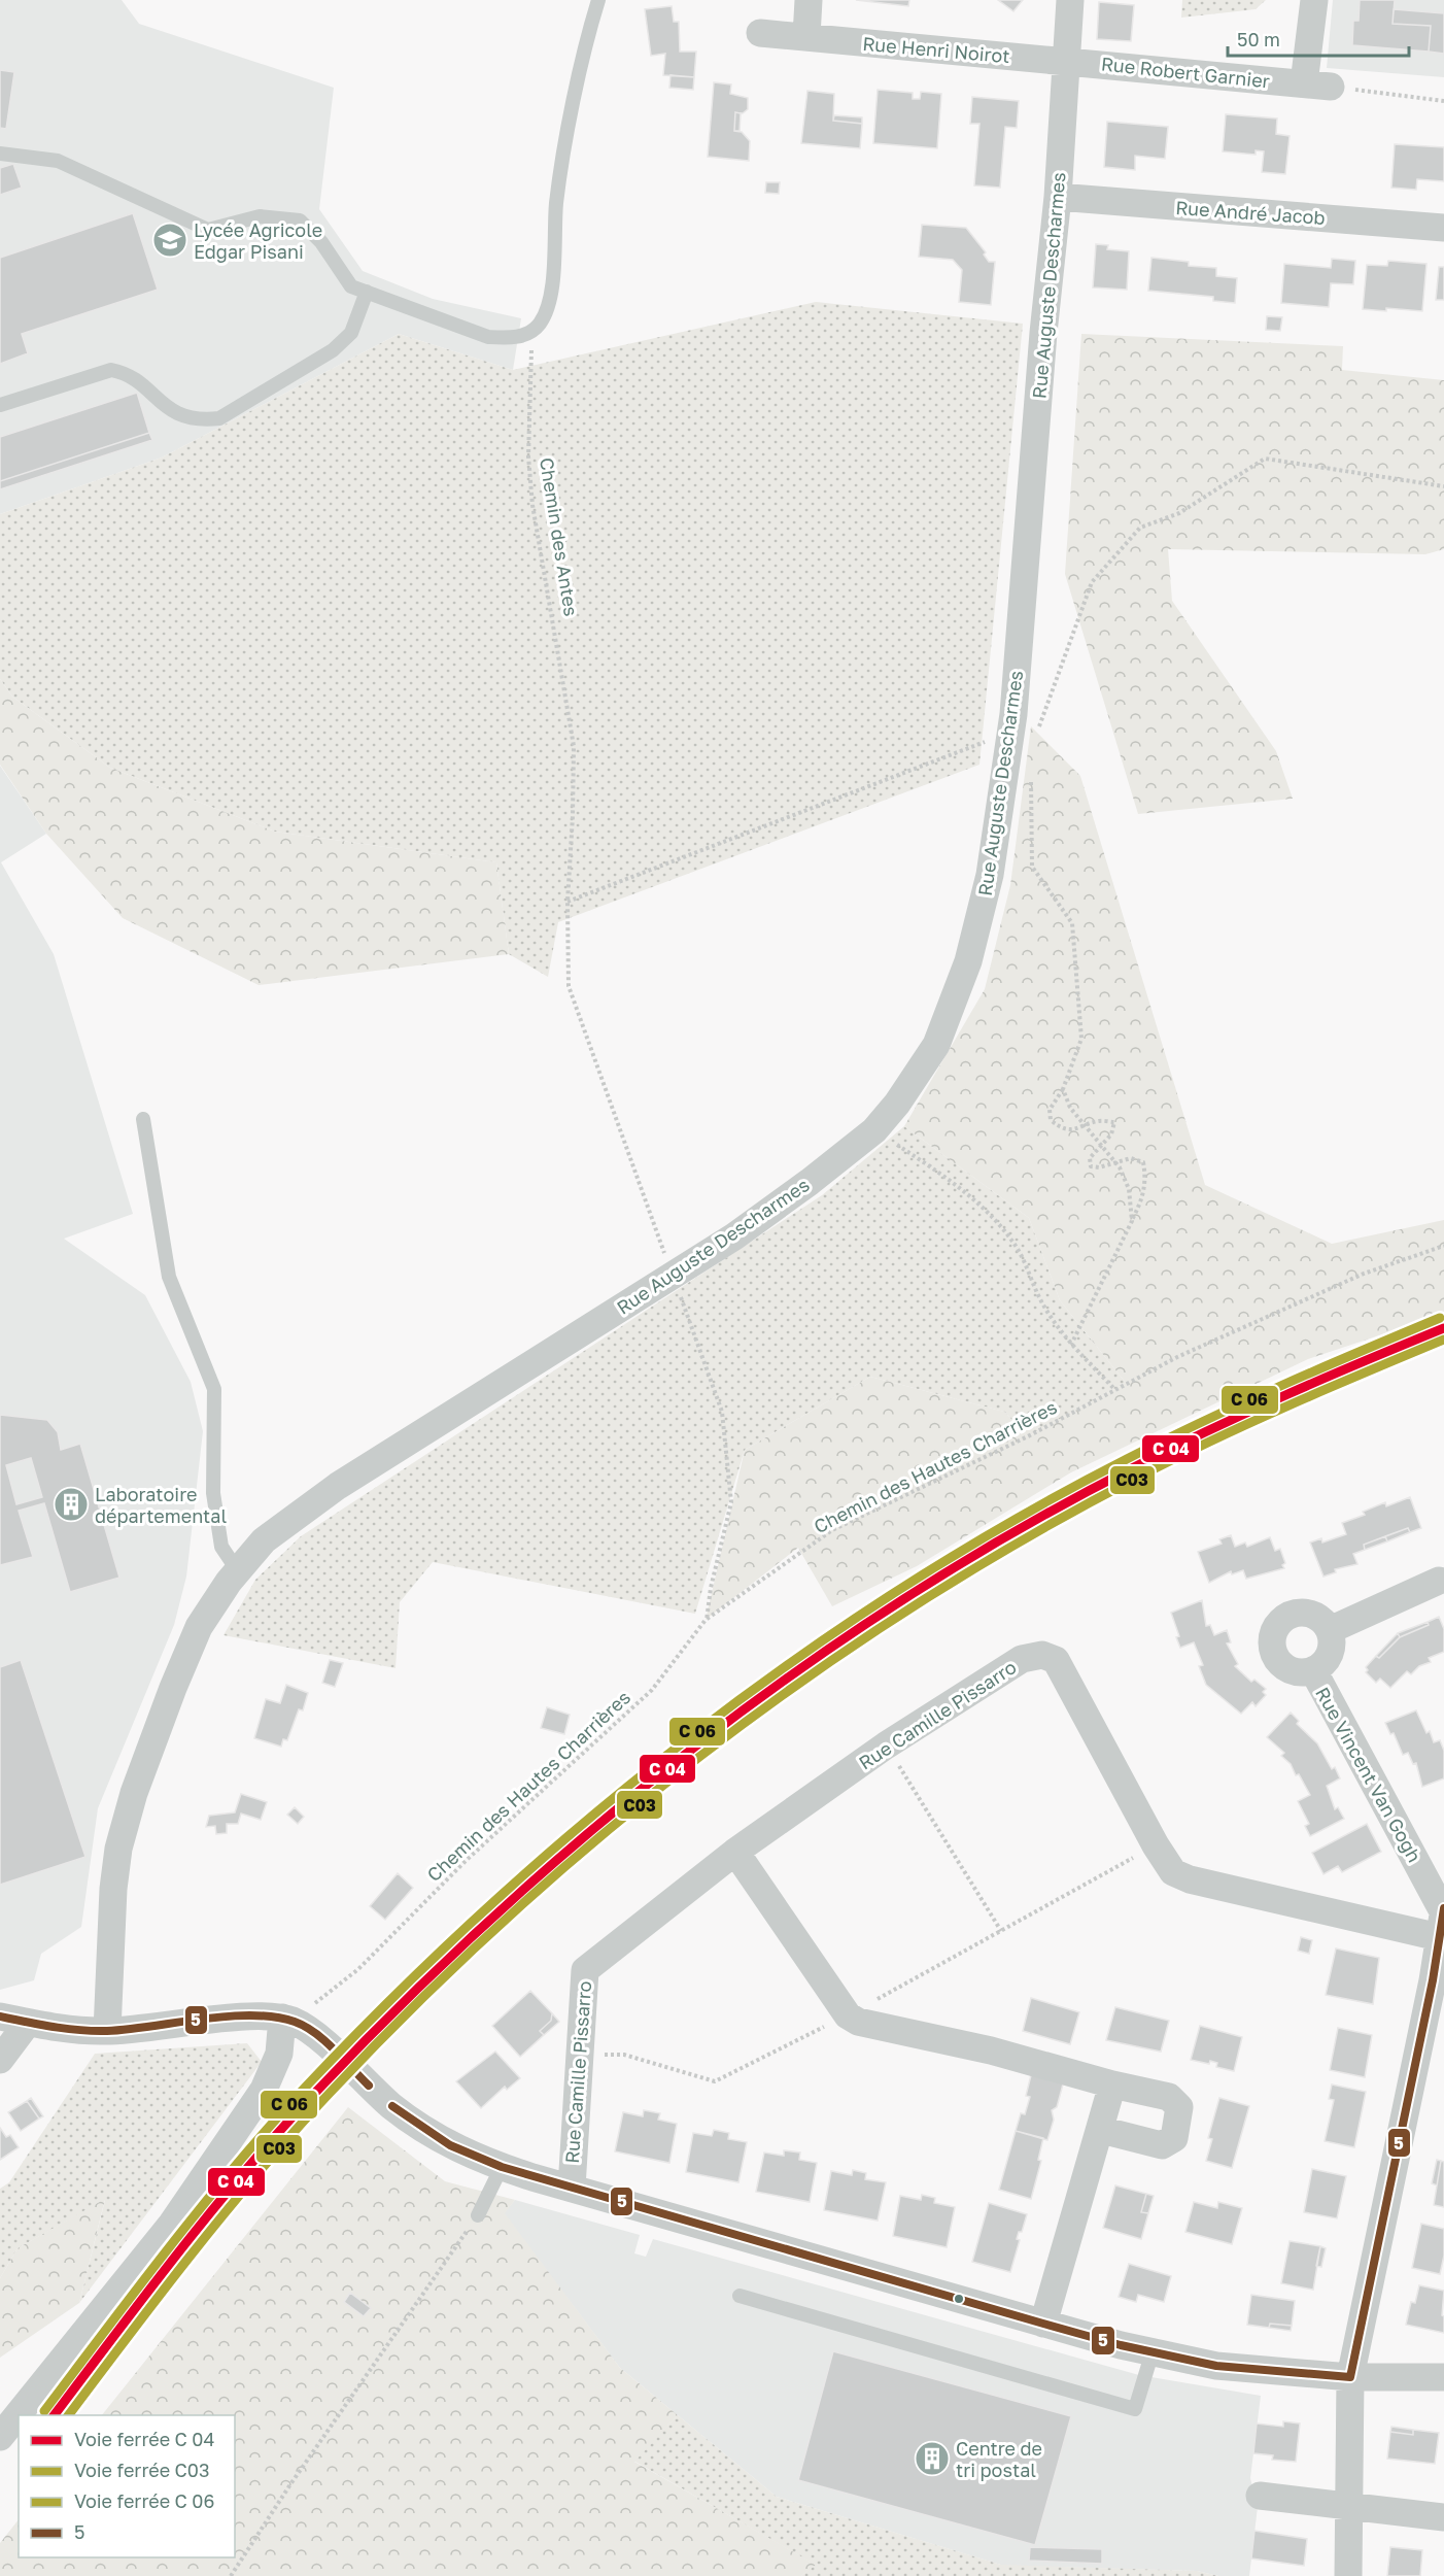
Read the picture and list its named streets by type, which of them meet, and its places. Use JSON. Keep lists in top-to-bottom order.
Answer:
{
  "streets": {
    "street": [
      "Rue Henri Noirot",
      "Rue Robert Garnier",
      "Rue André Jacob",
      "Rue Auguste Descharmes",
      "Rue Camille Pissarro",
      "Rue Vincent Van Gogh"
    ],
    "path": ["Chemin des Antes", "Chemin des Hautes Charrières"]
  },
  "crossings": [
    ["Rue Henri Noirot", "Rue Robert Garnier"],
    ["Rue Henri Noirot", "Rue Auguste Descharmes"],
    ["Rue Robert Garnier", "Rue Auguste Descharmes"],
    ["Rue André Jacob", "Rue Auguste Descharmes"],
    ["Rue Auguste Descharmes", "Chemin des Antes"],
    ["Rue Camille Pissarro", "Rue Vincent Van Gogh"]
  ],
  "places": {
    "school or university": ["Lycée Agricole Edgar Pisani"],
    "building": ["Laboratoire départemental", "Centre de tri postal"]
  },
  "lines": ["rail line C03", "transit line 5"],
  "legend": [
    "Voie ferrée C 04",
    "Voie ferrée C03",
    "Voie ferrée C 06",
    "5"
  ],
  "scale_bar": "50 m"
}
